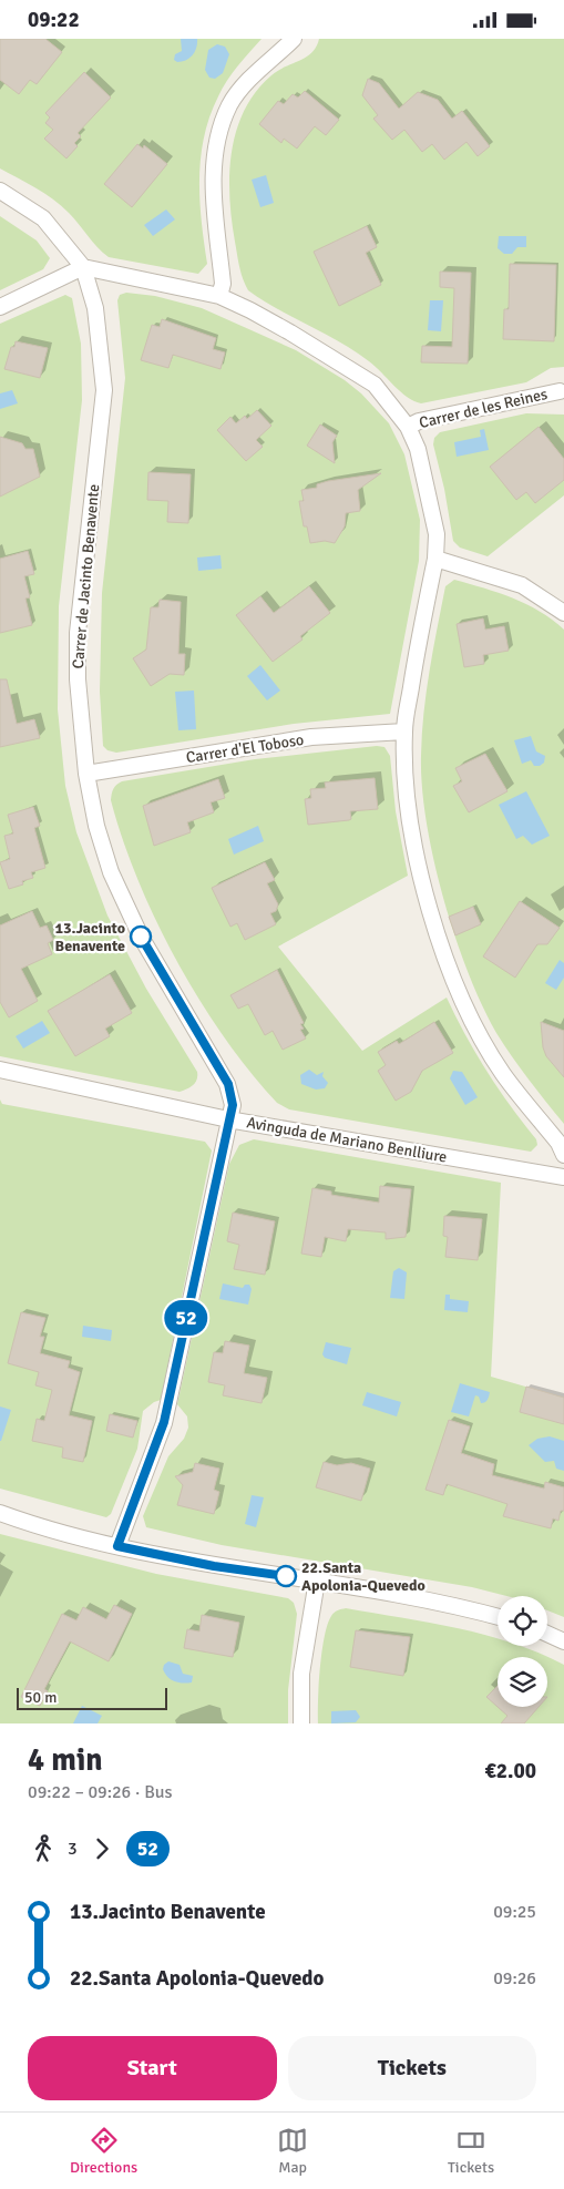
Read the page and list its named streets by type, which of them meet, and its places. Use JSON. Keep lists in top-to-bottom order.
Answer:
{
  "streets": {
    "street": [
      "Carrer de les Reines",
      "Carrer de Jacinto Benavente",
      "Carrer d'El Toboso",
      "Avinguda de Mariano Benlliure"
    ]
  },
  "crossings": [
    ["Carrer de Jacinto Benavente", "Carrer d'El Toboso"],
    ["Carrer de Jacinto Benavente", "Avinguda de Mariano Benlliure"]
  ],
  "places": ["13.Jacinto Benavente", "22.Santa Apolonia-Quevedo"],
  "lines": ["bus line 52"],
  "scale_bar": "50 m",
  "page": {
    "status": "09:22",
    "on_map": "52",
    "scale": "50 m",
    "heading": ["4 min", "09:22 – 09:26 · Bus", "€2.00"],
    "legs": ["3", "52"],
    "list": [
      {
        "name": "13.Jacinto Benavente",
        "value": "09:25"
      },
      {
        "name": "22.Santa Apolonia-Quevedo",
        "value": "09:26"
      }
    ],
    "buttons": ["Start", "Tickets"],
    "tabs": ["Directions", "Map", "Tickets"]
  }
}
